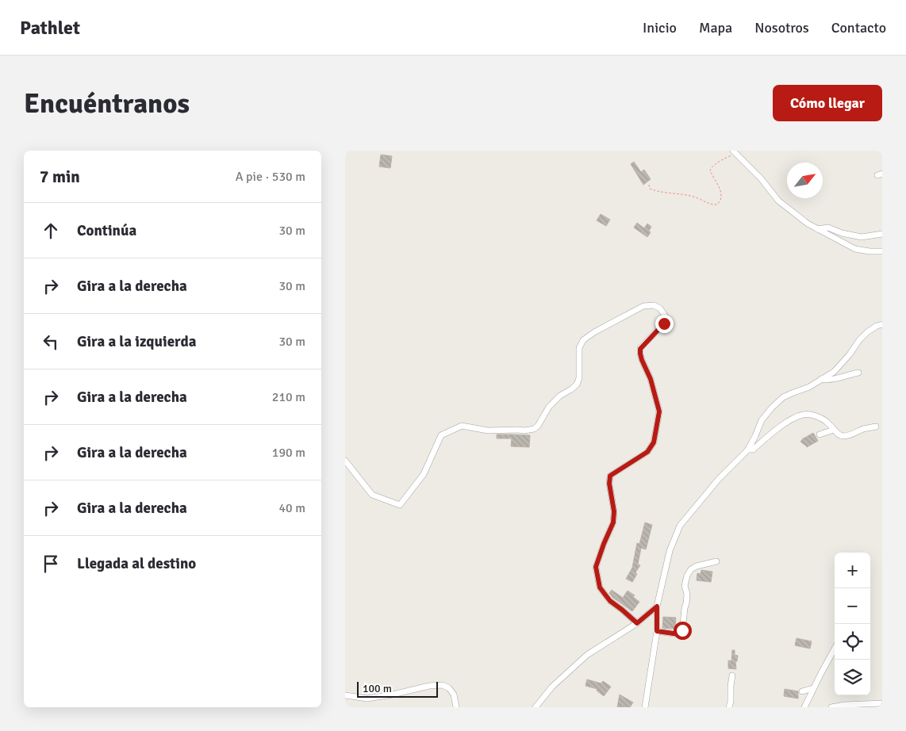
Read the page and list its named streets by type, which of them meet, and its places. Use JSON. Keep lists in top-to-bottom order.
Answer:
{
  "scale_bar": "100 m",
  "north": "top right",
  "page": {
    "header": "Pathlet",
    "nav": [
      "Inicio",
      "Mapa",
      "Nosotros",
      "Contacto"
    ],
    "buttons": "Cómo llegar",
    "title": "Encuéntranos",
    "heading": ["7 min", "A pie · 530 m"],
    "list": [
      ["Continúa", "30 m"],
      ["Gira a la derecha", "30 m"],
      ["Gira a la izquierda", "30 m"],
      ["Gira a la derecha", "210 m"],
      ["Gira a la derecha", "190 m"],
      ["Gira a la derecha", "40 m"],
      "Llegada al destino"
    ],
    "map_buttons": ["+", "−"],
    "scale": "100 m"
  }
}
